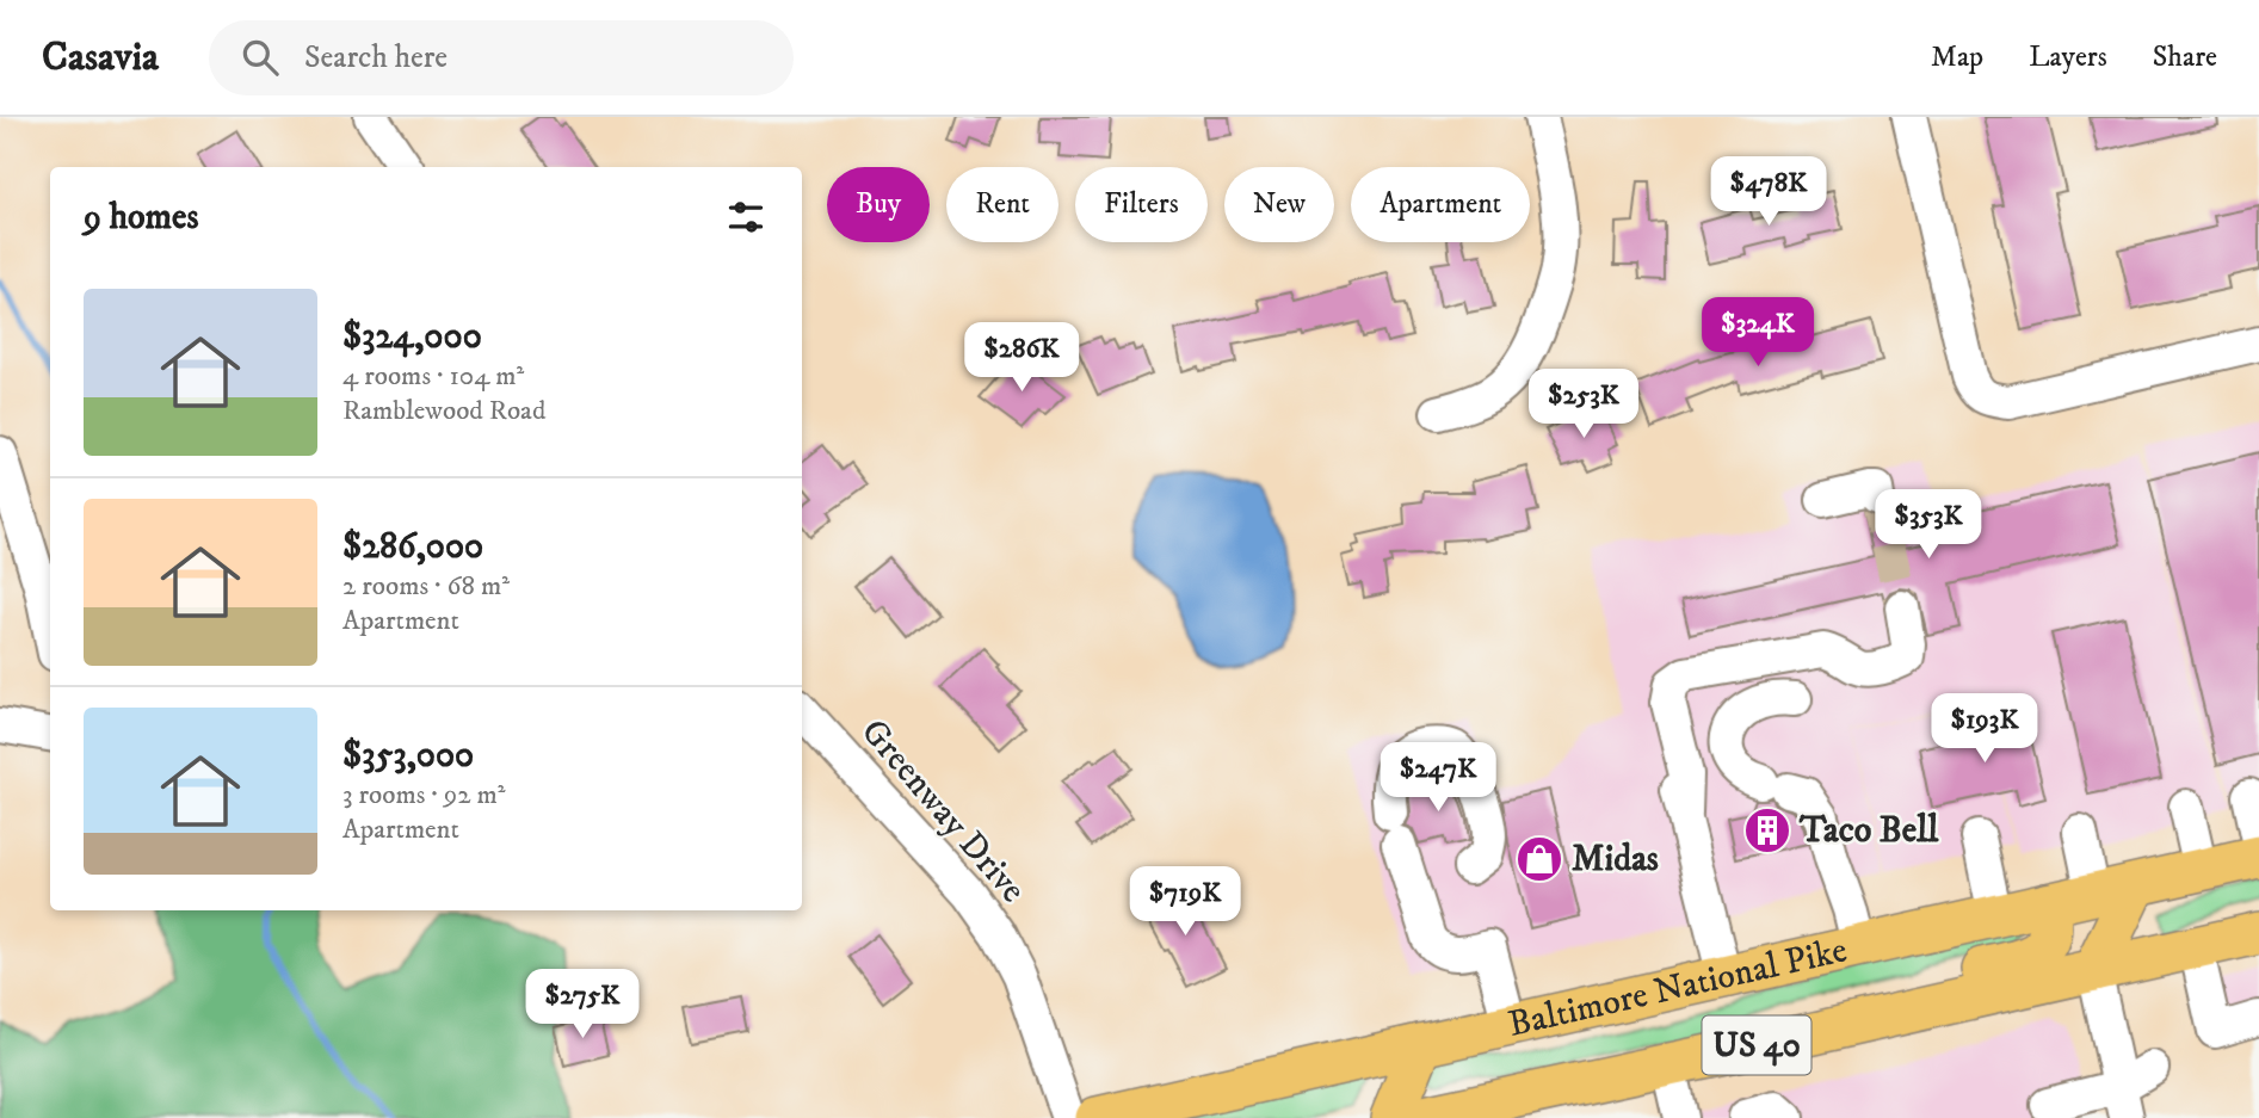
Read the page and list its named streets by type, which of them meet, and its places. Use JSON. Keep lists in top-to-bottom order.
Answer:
{
  "streets": {
    "main road": ["Baltimore National Pike", "US 40"],
    "street": ["Greenway Drive"]
  },
  "places": {
    "building": ["Taco Bell"],
    "shop": ["Midas"]
  },
  "page": {
    "header": "Casavia",
    "search": "Search here",
    "nav": ["Map", "Layers", "Share"],
    "price": [
      "$478K",
      "$324K",
      "$286K",
      "$253K",
      "$353K",
      "$193K",
      "$247K",
      "$719K",
      "$275K"
    ],
    "chip": [
      "Buy",
      "Rent",
      "Filters",
      "New",
      "Apartment"
    ],
    "heading": "9 homes",
    "list": [
      {
        "name": "$324,000",
        "note": "4 rooms · 104 m² · Ramblewood Road"
      },
      {
        "name": "$286,000",
        "note": "2 rooms · 68 m² · Apartment"
      },
      {
        "name": "$353,000",
        "note": "3 rooms · 92 m² · Apartment"
      }
    ]
  }
}
